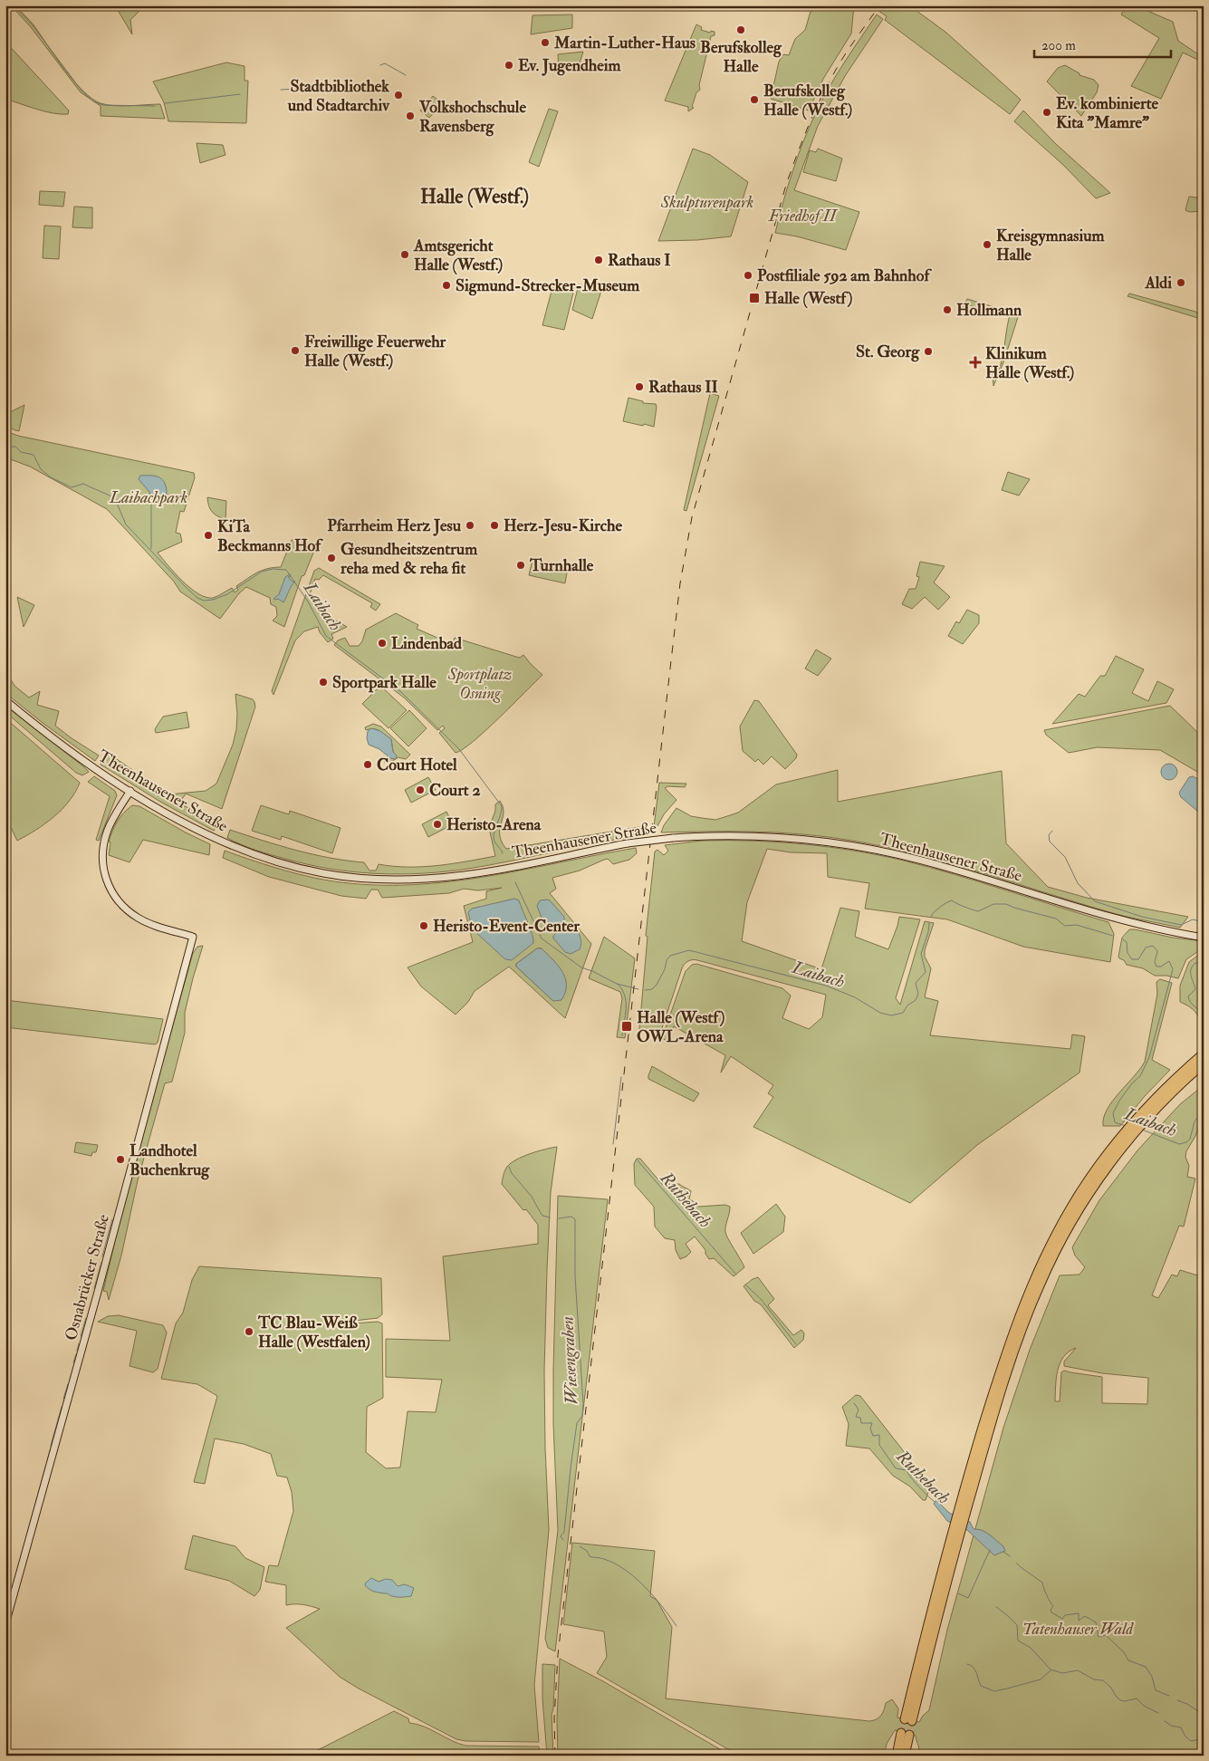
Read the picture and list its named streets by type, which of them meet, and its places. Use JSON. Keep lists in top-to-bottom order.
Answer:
{
  "streets": {
    "main road": ["Theenhausener Straße", "Osnabrücker Straße"]
  },
  "crossings": [
    ["Theenhausener Straße", "Osnabrücker Straße"]
  ],
  "districts": ["Halle (Westf.)"],
  "water": ["Laibach", "Ruthebach", "Wiesengraben"],
  "parks": [
    "Skulpturenpark",
    "Friedhof II",
    "Laibachpark",
    "Sportplatz Osning",
    "Tatenhauser Wald"
  ],
  "places": {
    "other": [
      "Berufskolleg Halle",
      "Martin-Luther-Haus",
      "Ev. Jugendheim",
      "Stadtbibliothek und Stadtarchiv",
      "Berufskolleg Halle (Westf.)",
      "Ev. kombinierte Kita \"Mamre\"",
      "Volkshochschule Ravensberg",
      "Kreisgymnasium Halle",
      "Amtsgericht Halle (Westf.)",
      "Rathaus I",
      "Postfiliale 592 am Bahnhof",
      "Aldi",
      "Sigmund-Strecker-Museum",
      "Hollmann",
      "Freiwillige Feuerwehr Halle (Westf.)",
      "St. Georg",
      "Rathaus II",
      "Pfarrheim Herz Jesu",
      "Herz-Jesu-Kirche",
      "KiTa Beckmanns Hof",
      "Gesundheitszentrum reha med & reha fit",
      "Turnhalle",
      "Lindenbad",
      "Sportpark Halle",
      "Court Hotel",
      "Court 2",
      "Heristo-Arena",
      "Heristo-Event-Center",
      "Landhotel Buchenkrug",
      "TC Blau-Weiß Halle (Westfalen)"
    ],
    "transit": ["Halle (Westf)", "Halle (Westf) OWL-Arena"],
    "health": ["Klinikum Halle (Westf.)"]
  },
  "scale_bar": "200 m"
}
